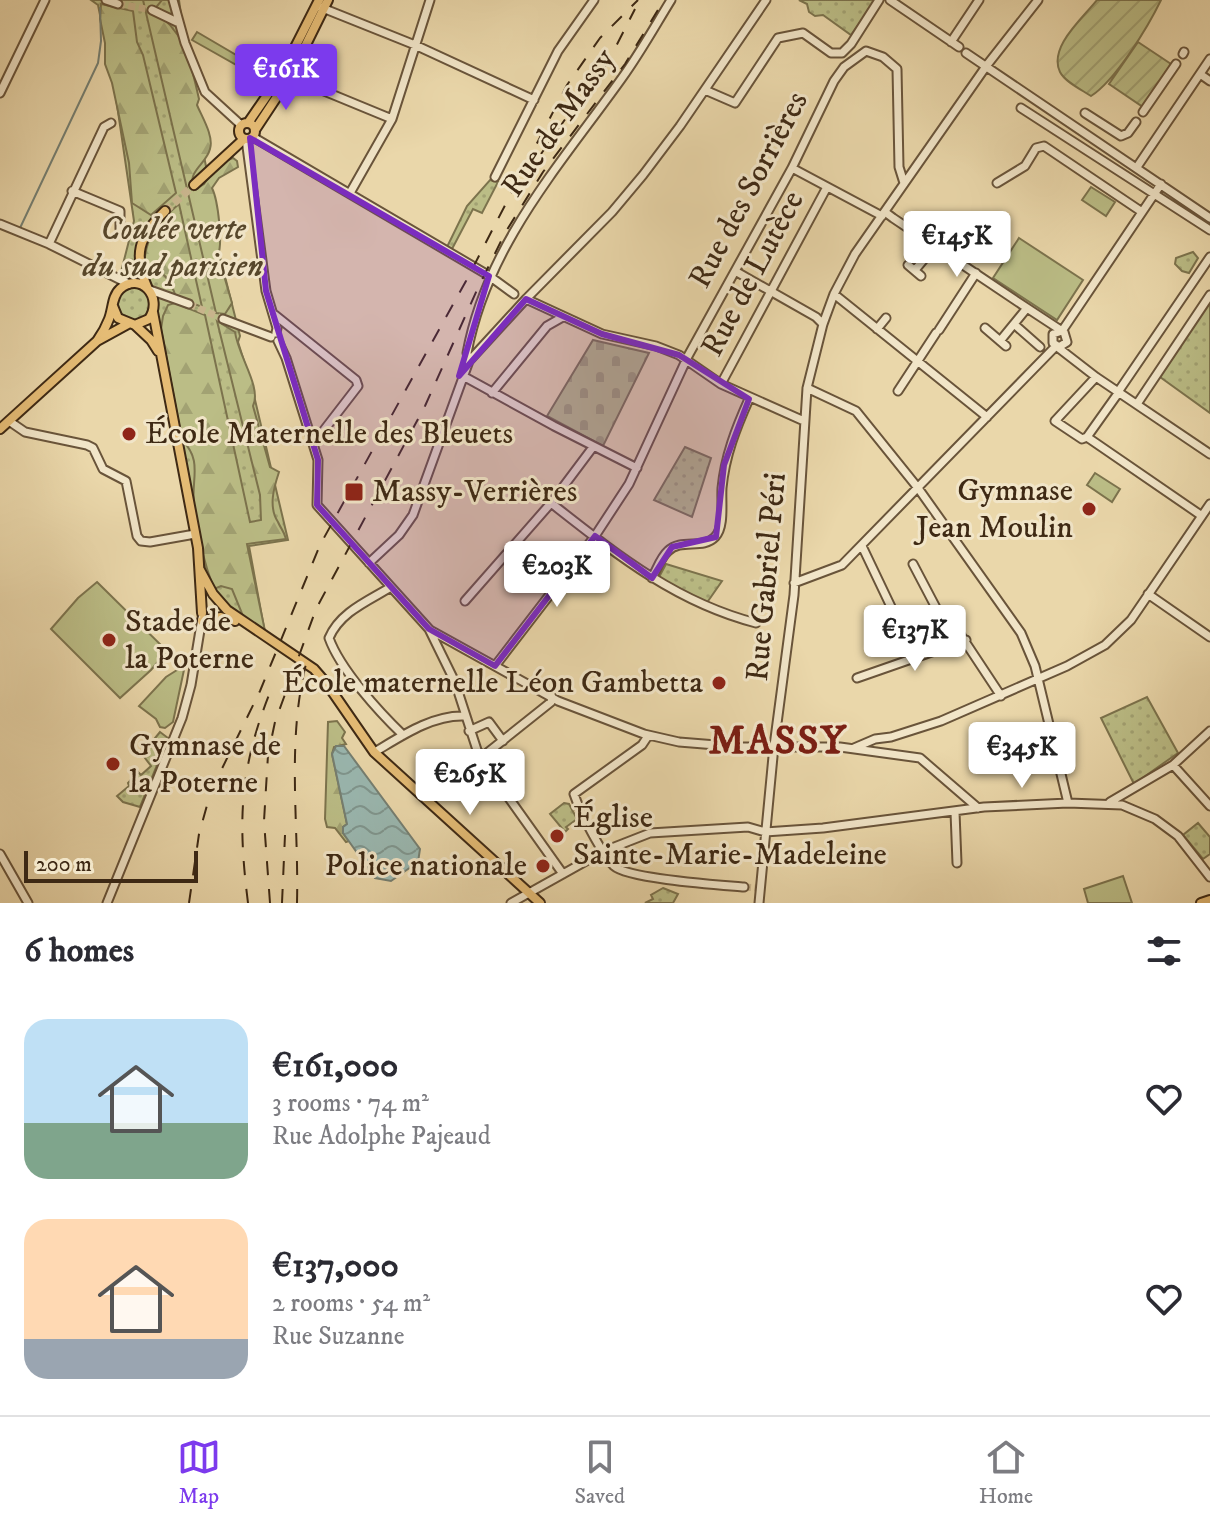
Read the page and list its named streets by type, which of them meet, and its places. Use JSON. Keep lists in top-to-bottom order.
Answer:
{
  "streets": {
    "street": [
      "Rue de Massy",
      "Rue des Sorrières",
      "Rue de Lutèce",
      "Rue Gabriel Péri"
    ]
  },
  "crossings": [
    ["Rue des Sorrières", "Rue Gabriel Péri"]
  ],
  "districts": ["MASSY"],
  "parks": ["Coulée verte du sud parisien"],
  "places": {
    "other": [
      "École Maternelle des Bleuets",
      "Gymnase Jean Moulin",
      "Stade de la Poterne",
      "École maternelle Léon Gambetta",
      "Gymnase de la Poterne",
      "Église Sainte-Marie-Madeleine",
      "Police nationale"
    ],
    "transit": ["Massy-Verrières"]
  },
  "scale_bar": "200 m",
  "page": {
    "price": [
      "€161K",
      "€145K",
      "€203K",
      "€137K",
      "€345K",
      "€265K"
    ],
    "scale": "200 m",
    "heading": "6 homes",
    "list": [
      {
        "name": "€161,000",
        "note": "3 rooms · 74 m² · Rue Adolphe Pajeaud"
      },
      {
        "name": "€137,000",
        "note": "2 rooms · 54 m² · Rue Suzanne"
      }
    ],
    "tabs": ["Map", "Saved", "Home"]
  }
}
